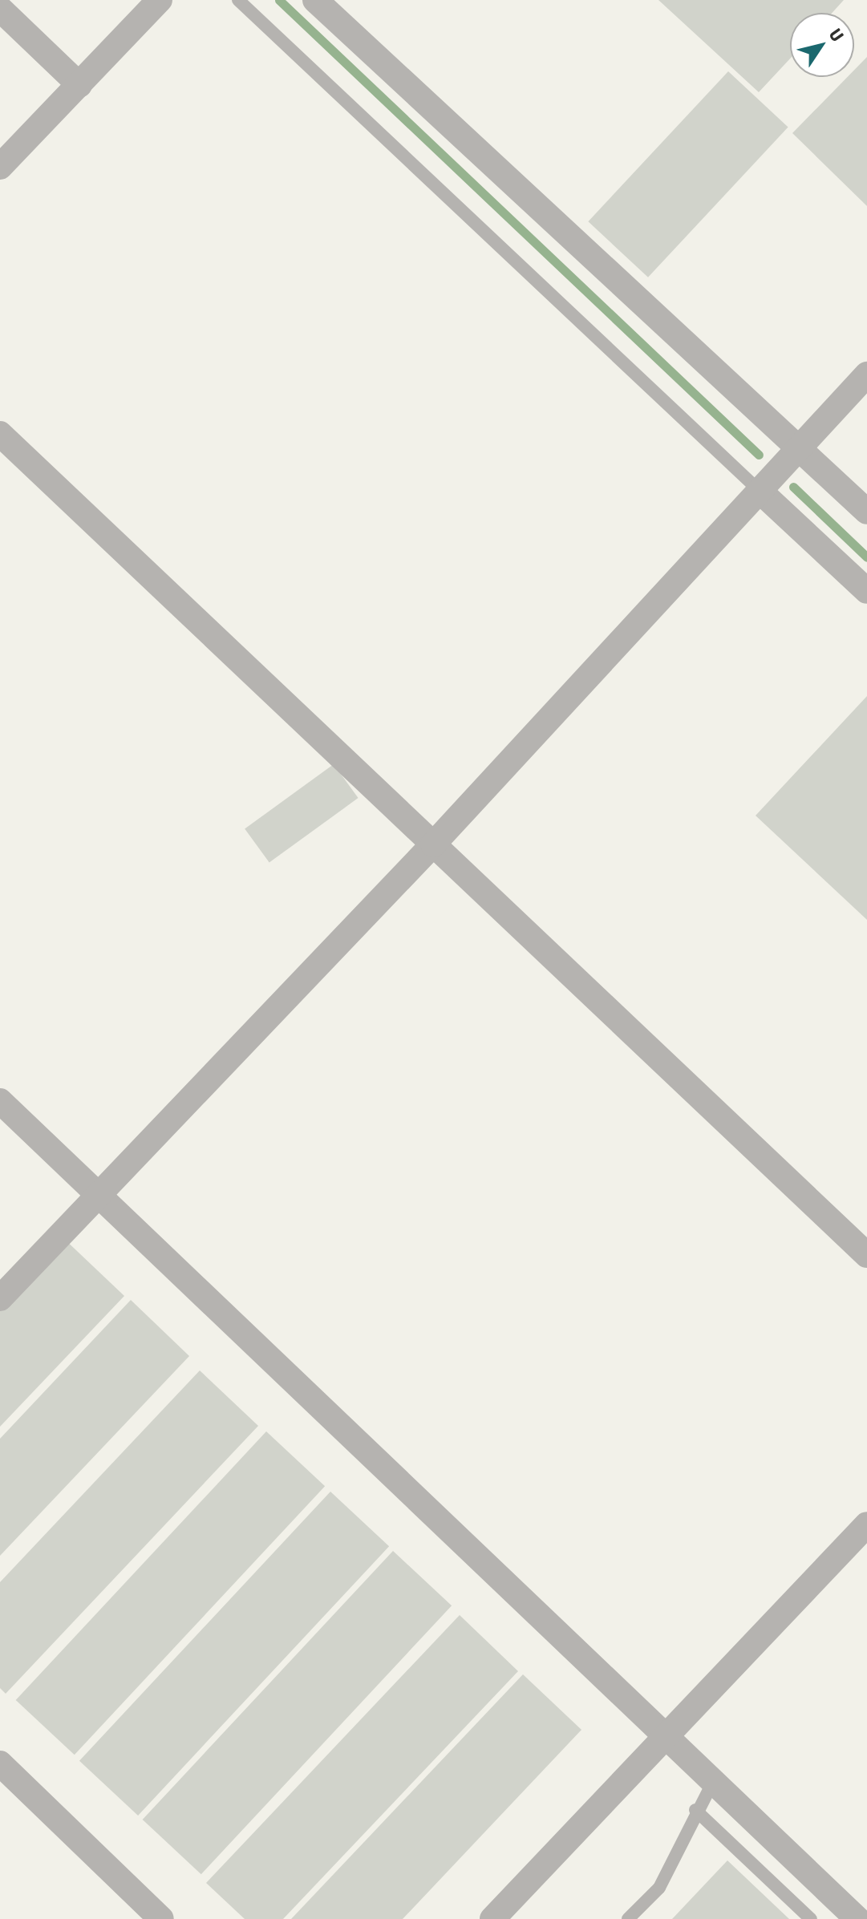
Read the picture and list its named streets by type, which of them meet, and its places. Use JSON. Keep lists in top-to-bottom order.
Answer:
{
  "north": "top right"
}
